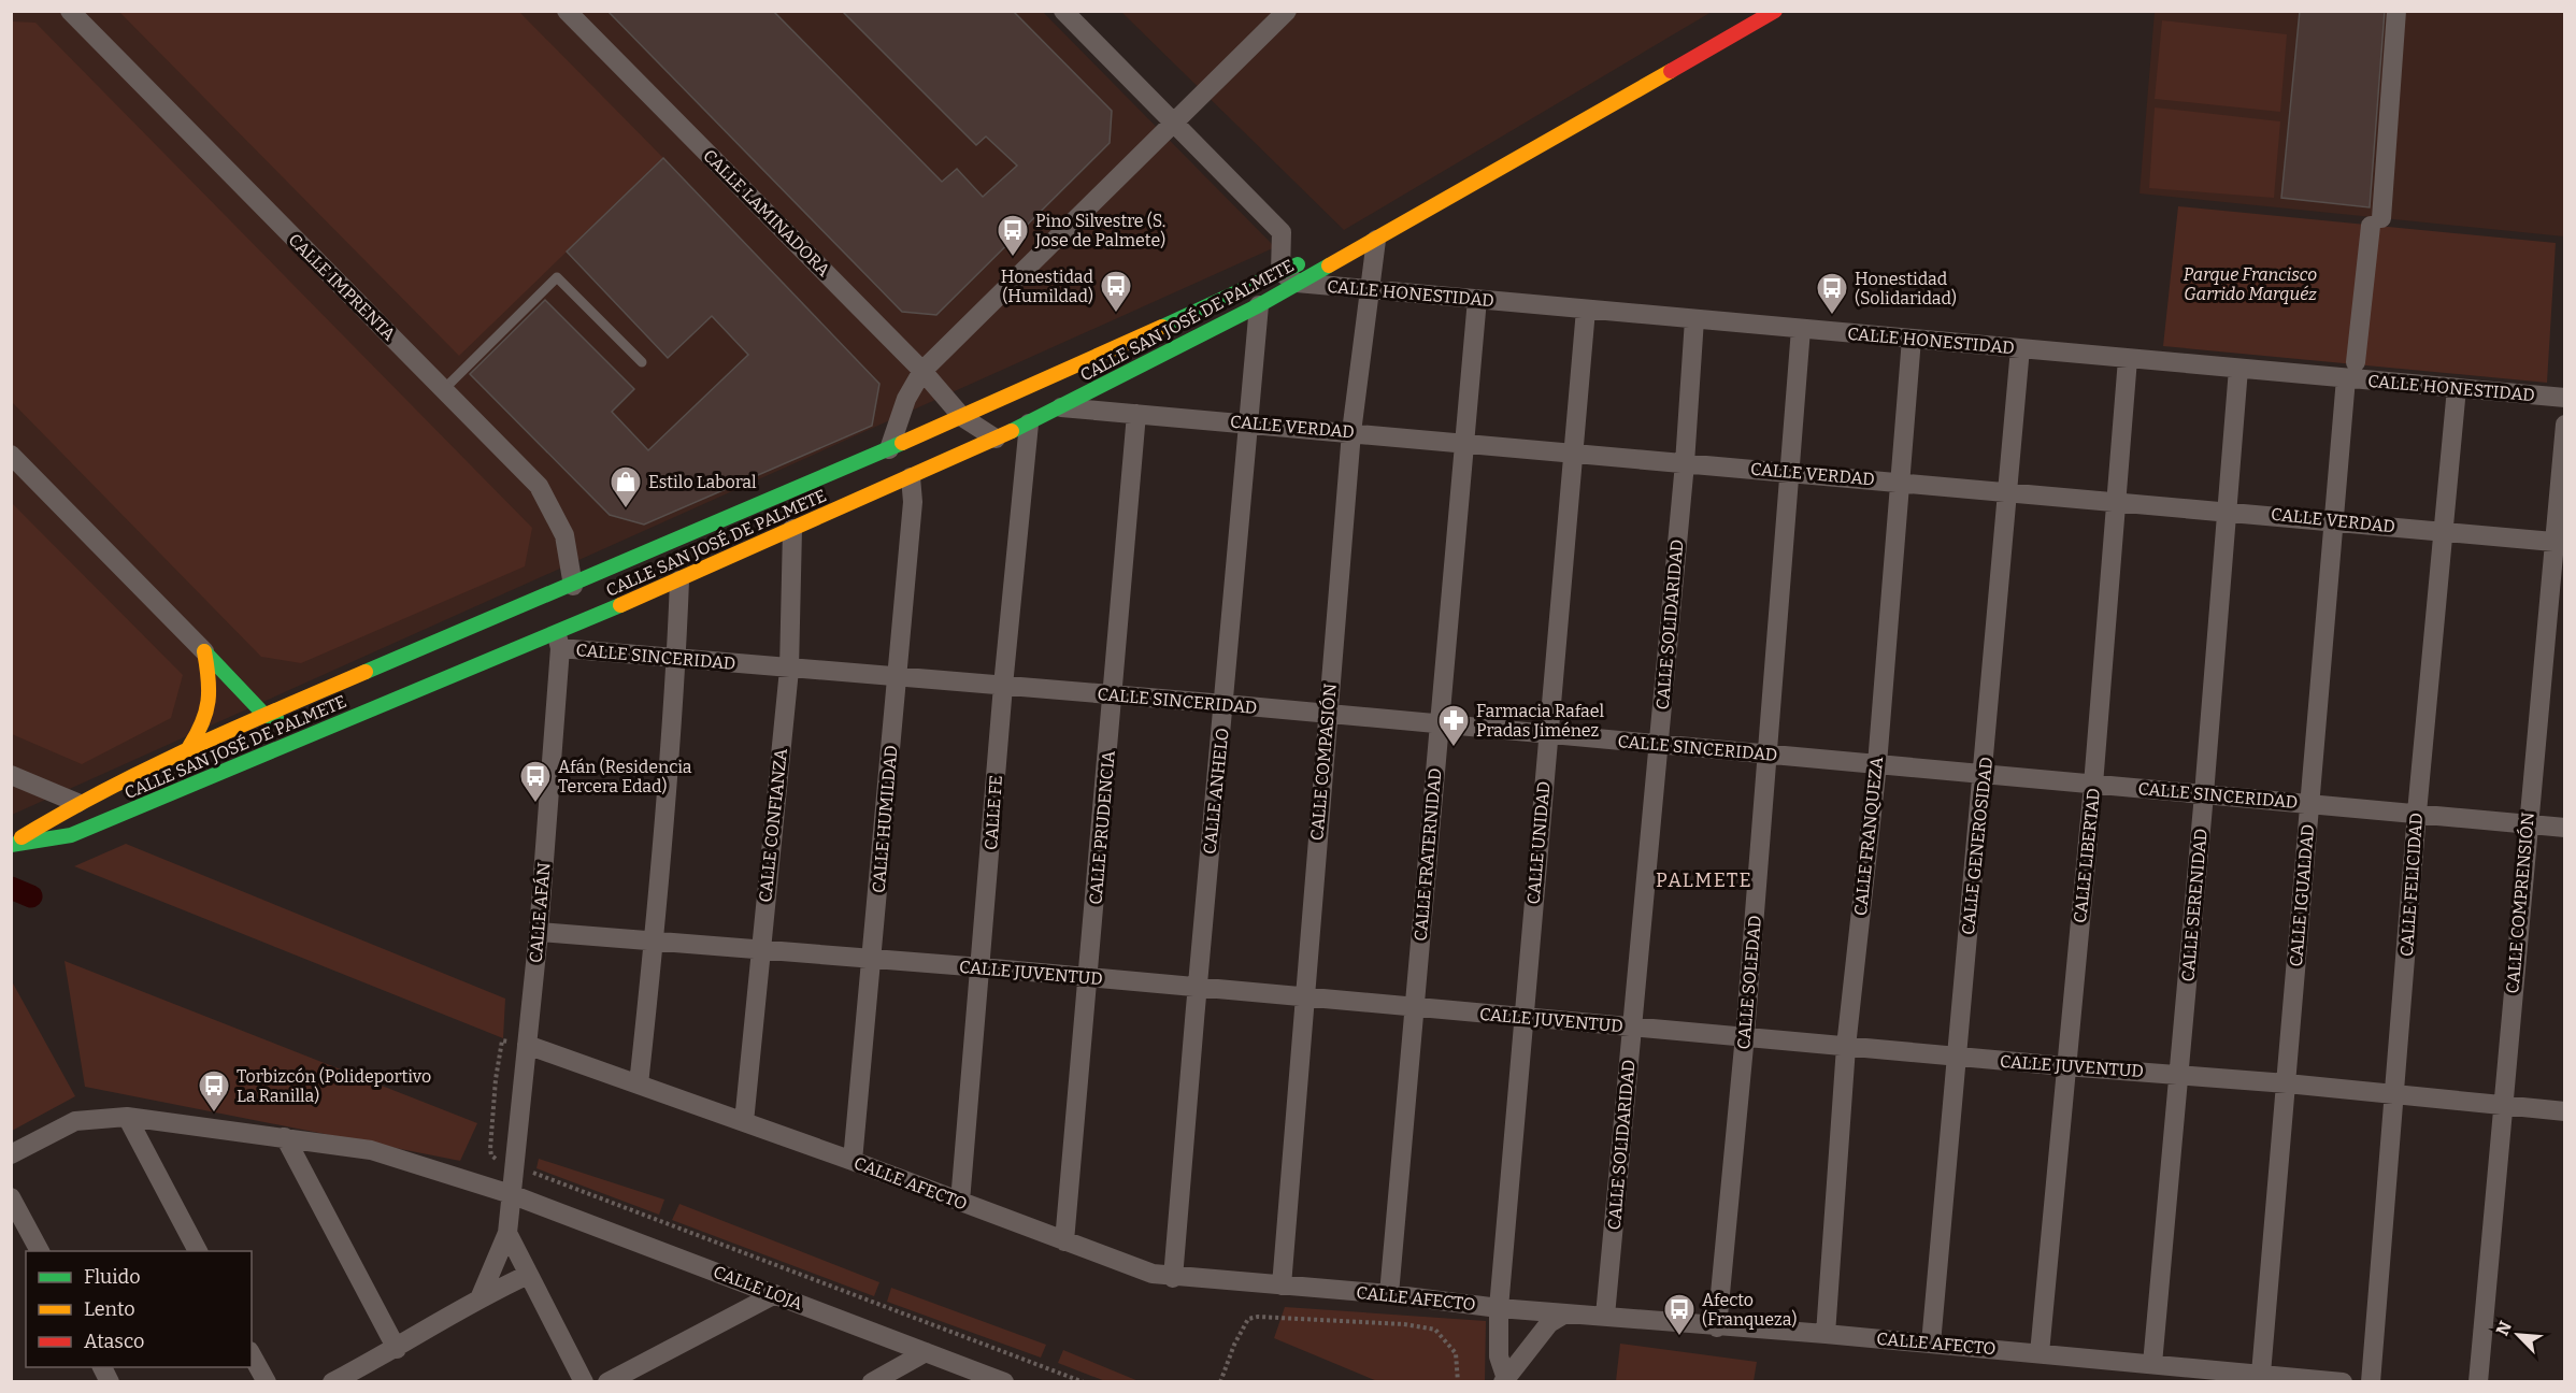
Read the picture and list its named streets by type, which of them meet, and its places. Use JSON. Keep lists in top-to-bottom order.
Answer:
{
  "streets": {
    "street": [
      "CALLE LAMINADORA",
      "CALLE IMPRENTA",
      "CALLE HONESTIDAD",
      "CALLE SAN JOSÉ DE PALMETE",
      "CALLE VERDAD",
      "CALLE SOLIDARIDAD",
      "CALLE SINCERIDAD",
      "CALLE COMPASIÓN",
      "CALLE ANHELO",
      "CALLE FE",
      "CALLE HUMILDAD",
      "CALLE CONFIANZA",
      "CALLE PRUDENCIA",
      "CALLE FRANQUEZA",
      "CALLE UNIDAD",
      "CALLE GENEROSIDAD",
      "CALLE FRATERNIDAD",
      "CALLE LIBERTAD",
      "CALLE FELICIDAD",
      "CALLE IGUALDAD",
      "CALLE COMPRENSIÓN",
      "CALLE SERENIDAD",
      "CALLE AFÁN",
      "CALLE JUVENTUD",
      "CALLE SOLEDAD",
      "CALLE AFECTO",
      "CALLE LOJA"
    ]
  },
  "crossings": [
    ["CALLE LAMINADORA", "CALLE SAN JOSÉ DE PALMETE"],
    ["CALLE IMPRENTA", "CALLE SAN JOSÉ DE PALMETE"],
    ["CALLE HONESTIDAD", "CALLE SAN JOSÉ DE PALMETE"],
    ["CALLE HONESTIDAD", "CALLE SOLIDARIDAD"],
    ["CALLE HONESTIDAD", "CALLE COMPASIÓN"],
    ["CALLE HONESTIDAD", "CALLE FRANQUEZA"],
    ["CALLE HONESTIDAD", "CALLE UNIDAD"],
    ["CALLE HONESTIDAD", "CALLE GENEROSIDAD"],
    ["CALLE HONESTIDAD", "CALLE FRATERNIDAD"],
    ["CALLE HONESTIDAD", "CALLE LIBERTAD"],
    ["CALLE HONESTIDAD", "CALLE FELICIDAD"],
    ["CALLE HONESTIDAD", "CALLE IGUALDAD"],
    ["CALLE HONESTIDAD", "CALLE SERENIDAD"],
    ["CALLE HONESTIDAD", "CALLE SOLEDAD"],
    ["CALLE SAN JOSÉ DE PALMETE", "CALLE VERDAD"],
    ["CALLE SAN JOSÉ DE PALMETE", "CALLE SINCERIDAD"],
    ["CALLE SAN JOSÉ DE PALMETE", "CALLE COMPASIÓN"],
    ["CALLE SAN JOSÉ DE PALMETE", "CALLE ANHELO"],
    ["CALLE SAN JOSÉ DE PALMETE", "CALLE FE"],
    ["CALLE SAN JOSÉ DE PALMETE", "CALLE HUMILDAD"],
    ["CALLE SAN JOSÉ DE PALMETE", "CALLE CONFIANZA"],
    ["CALLE SAN JOSÉ DE PALMETE", "CALLE AFÁN"],
    ["CALLE VERDAD", "CALLE SOLIDARIDAD"],
    ["CALLE VERDAD", "CALLE COMPASIÓN"],
    ["CALLE VERDAD", "CALLE ANHELO"],
    ["CALLE VERDAD", "CALLE PRUDENCIA"],
    ["CALLE VERDAD", "CALLE FRANQUEZA"],
    ["CALLE VERDAD", "CALLE UNIDAD"],
    ["CALLE VERDAD", "CALLE GENEROSIDAD"],
    ["CALLE VERDAD", "CALLE FRATERNIDAD"],
    ["CALLE VERDAD", "CALLE LIBERTAD"],
    ["CALLE VERDAD", "CALLE FELICIDAD"],
    ["CALLE VERDAD", "CALLE IGUALDAD"],
    ["CALLE VERDAD", "CALLE COMPRENSIÓN"],
    ["CALLE VERDAD", "CALLE SERENIDAD"],
    ["CALLE VERDAD", "CALLE SOLEDAD"],
    ["CALLE SOLIDARIDAD", "CALLE SINCERIDAD"],
    ["CALLE SOLIDARIDAD", "CALLE JUVENTUD"],
    ["CALLE SOLIDARIDAD", "CALLE AFECTO"],
    ["CALLE SINCERIDAD", "CALLE COMPASIÓN"],
    ["CALLE SINCERIDAD", "CALLE ANHELO"],
    ["CALLE SINCERIDAD", "CALLE FE"],
    ["CALLE SINCERIDAD", "CALLE HUMILDAD"],
    ["CALLE SINCERIDAD", "CALLE CONFIANZA"],
    ["CALLE SINCERIDAD", "CALLE PRUDENCIA"],
    ["CALLE SINCERIDAD", "CALLE FRANQUEZA"],
    ["CALLE SINCERIDAD", "CALLE UNIDAD"],
    ["CALLE SINCERIDAD", "CALLE GENEROSIDAD"],
    ["CALLE SINCERIDAD", "CALLE FRATERNIDAD"],
    ["CALLE SINCERIDAD", "CALLE LIBERTAD"],
    ["CALLE SINCERIDAD", "CALLE FELICIDAD"],
    ["CALLE SINCERIDAD", "CALLE IGUALDAD"],
    ["CALLE SINCERIDAD", "CALLE COMPRENSIÓN"],
    ["CALLE SINCERIDAD", "CALLE SERENIDAD"],
    ["CALLE SINCERIDAD", "CALLE AFÁN"],
    ["CALLE SINCERIDAD", "CALLE SOLEDAD"],
    ["CALLE COMPASIÓN", "CALLE JUVENTUD"],
    ["CALLE COMPASIÓN", "CALLE AFECTO"],
    ["CALLE ANHELO", "CALLE JUVENTUD"],
    ["CALLE ANHELO", "CALLE AFECTO"],
    ["CALLE FE", "CALLE JUVENTUD"],
    ["CALLE FE", "CALLE AFECTO"],
    ["CALLE HUMILDAD", "CALLE JUVENTUD"],
    ["CALLE HUMILDAD", "CALLE AFECTO"],
    ["CALLE CONFIANZA", "CALLE JUVENTUD"],
    ["CALLE CONFIANZA", "CALLE AFECTO"],
    ["CALLE PRUDENCIA", "CALLE JUVENTUD"],
    ["CALLE PRUDENCIA", "CALLE AFECTO"],
    ["CALLE FRANQUEZA", "CALLE JUVENTUD"],
    ["CALLE FRANQUEZA", "CALLE AFECTO"],
    ["CALLE UNIDAD", "CALLE JUVENTUD"],
    ["CALLE UNIDAD", "CALLE AFECTO"],
    ["CALLE GENEROSIDAD", "CALLE JUVENTUD"],
    ["CALLE GENEROSIDAD", "CALLE AFECTO"],
    ["CALLE FRATERNIDAD", "CALLE JUVENTUD"],
    ["CALLE FRATERNIDAD", "CALLE AFECTO"],
    ["CALLE LIBERTAD", "CALLE JUVENTUD"],
    ["CALLE LIBERTAD", "CALLE AFECTO"],
    ["CALLE FELICIDAD", "CALLE JUVENTUD"],
    ["CALLE IGUALDAD", "CALLE JUVENTUD"],
    ["CALLE IGUALDAD", "CALLE AFECTO"],
    ["CALLE COMPRENSIÓN", "CALLE JUVENTUD"],
    ["CALLE SERENIDAD", "CALLE JUVENTUD"],
    ["CALLE SERENIDAD", "CALLE AFECTO"],
    ["CALLE AFÁN", "CALLE JUVENTUD"],
    ["CALLE AFÁN", "CALLE AFECTO"],
    ["CALLE AFÁN", "CALLE LOJA"],
    ["CALLE JUVENTUD", "CALLE SOLEDAD"],
    ["CALLE SOLEDAD", "CALLE AFECTO"]
  ],
  "districts": ["PALMETE"],
  "parks": ["Parque Francisco Garrido Marquéz"],
  "places": {
    "bus stop": [
      "Pino Silvestre (S. Jose de Palmete)",
      "Honestidad (Humildad)",
      "Honestidad (Solidaridad)",
      "Afán (Residencia Tercera Edad)",
      "Torbizcón (Polideportivo La Ranilla)",
      "Afecto (Franqueza)"
    ],
    "shop": ["Estilo Laboral"],
    "pharmacy": ["Farmacia Rafael Pradas Jiménez"]
  },
  "legend": ["Fluido", "Lento", "Atasco"],
  "north": "top left"
}
